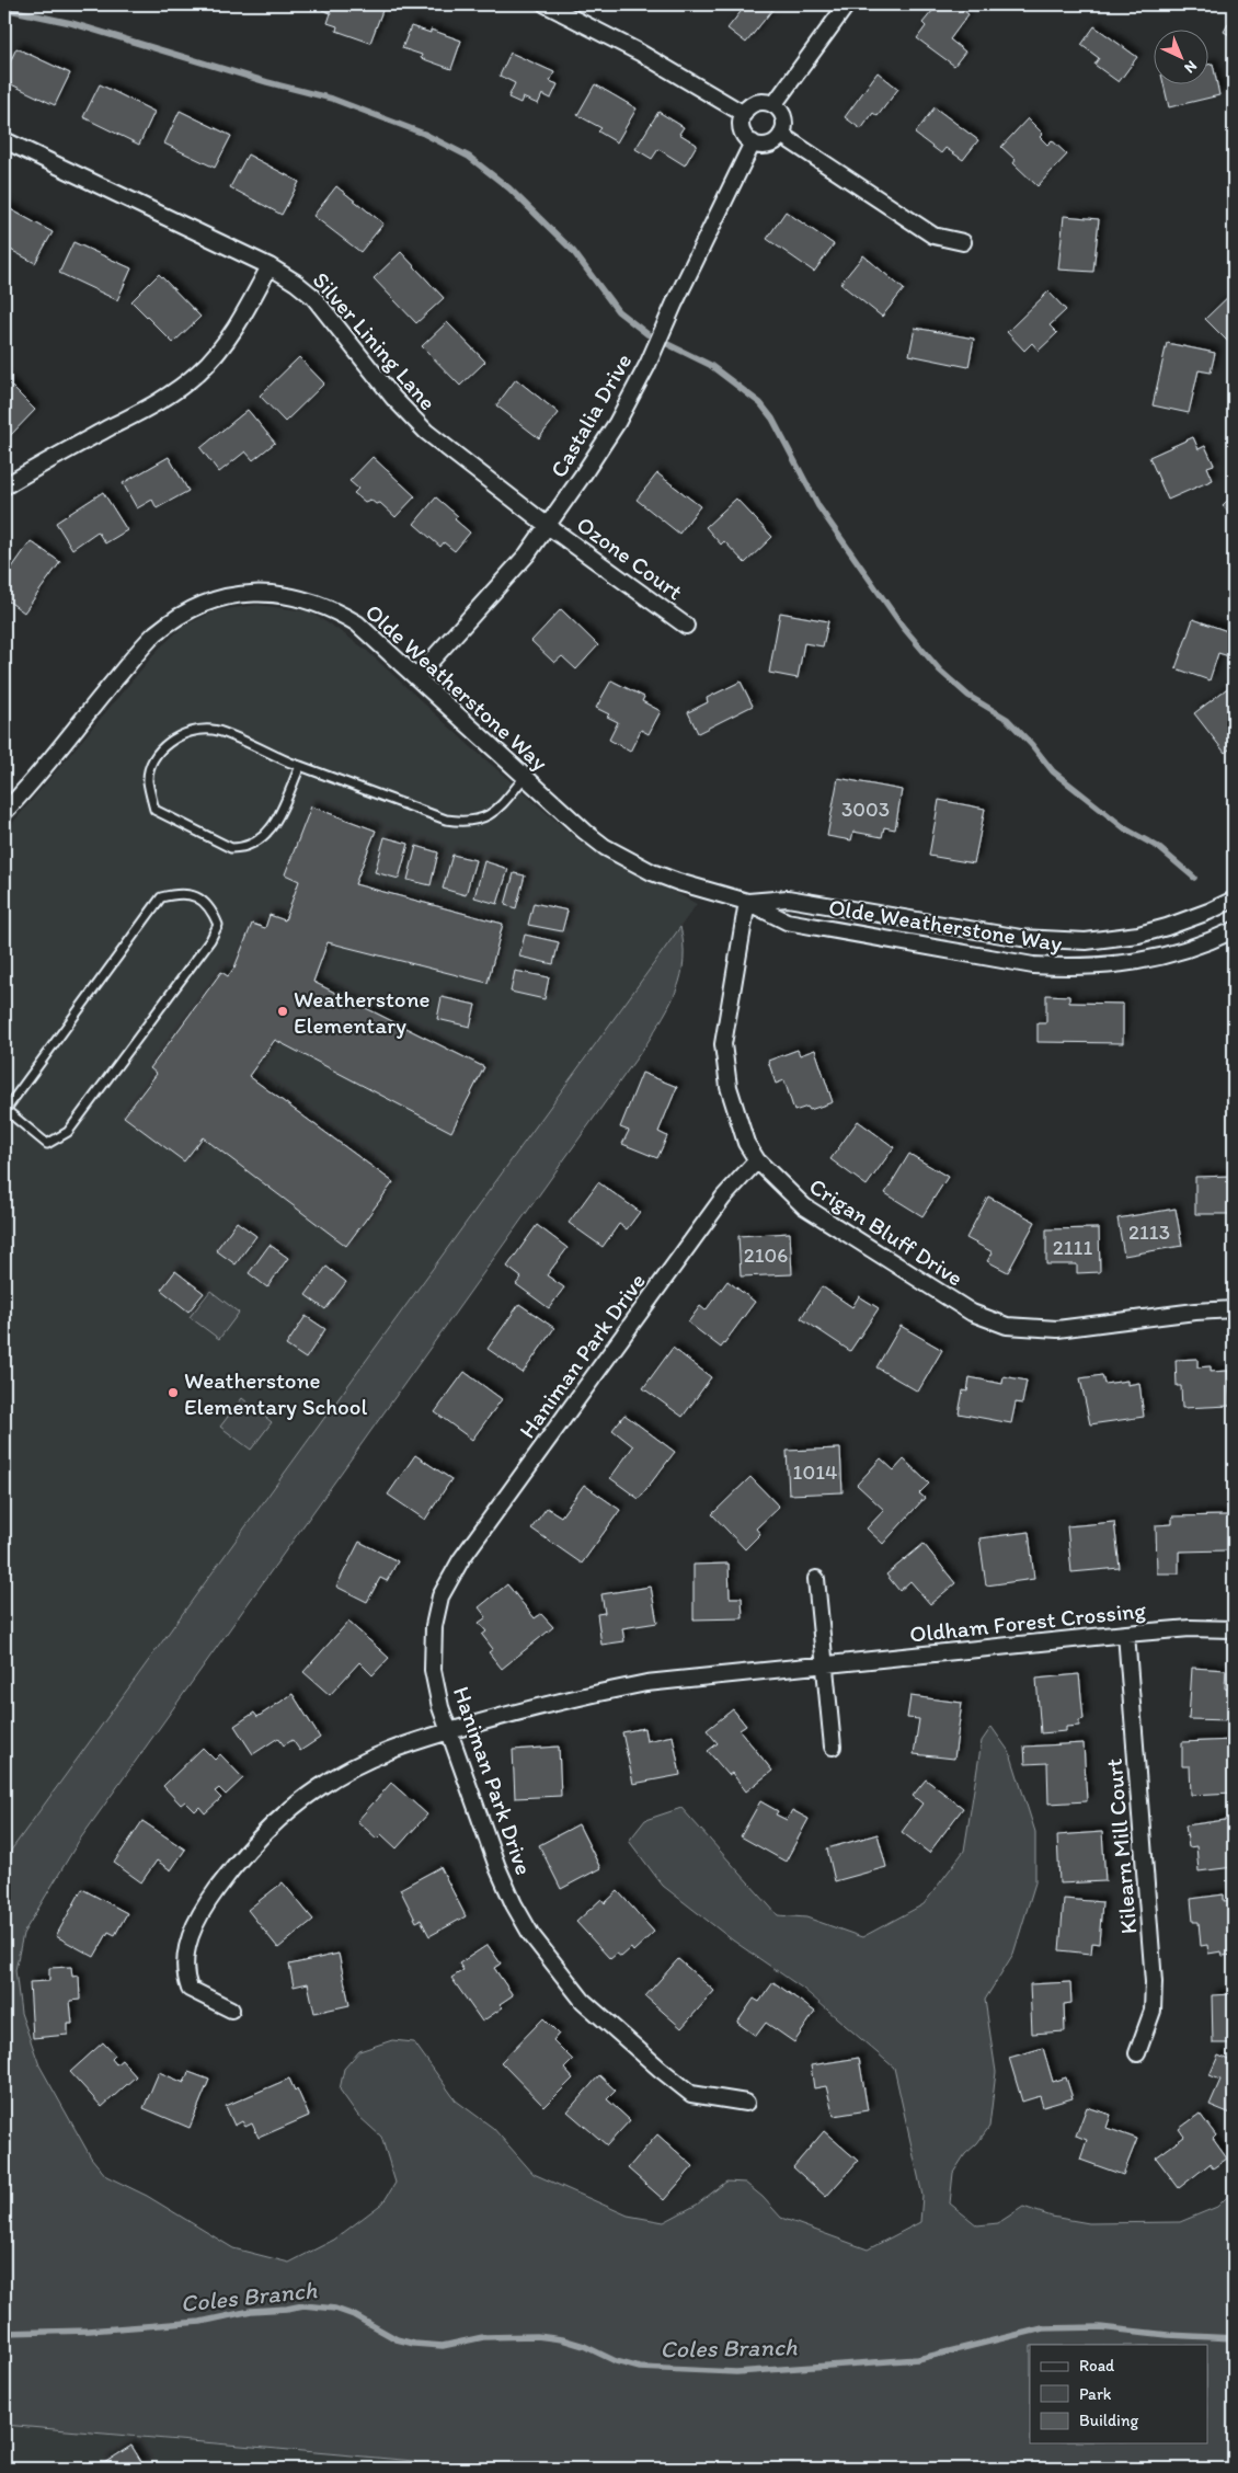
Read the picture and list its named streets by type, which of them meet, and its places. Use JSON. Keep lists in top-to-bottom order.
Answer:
{
  "streets": {
    "street": [
      "Silver Lining Lane",
      "Castalia Drive",
      "Ozone Court",
      "Olde Weatherstone Way",
      "Crigan Bluff Drive",
      "Haniman Park Drive",
      "Oldham Forest Crossing",
      "Kilearn Mill Court"
    ]
  },
  "crossings": [
    ["Silver Lining Lane", "Castalia Drive"],
    ["Silver Lining Lane", "Ozone Court"],
    ["Castalia Drive", "Ozone Court"],
    ["Castalia Drive", "Olde Weatherstone Way"],
    ["Olde Weatherstone Way", "Crigan Bluff Drive"],
    ["Crigan Bluff Drive", "Haniman Park Drive"],
    ["Haniman Park Drive", "Oldham Forest Crossing"],
    ["Oldham Forest Crossing", "Kilearn Mill Court"]
  ],
  "water": ["Coles Branch"],
  "places": ["Weatherstone Elementary", "Weatherstone Elementary School"],
  "house_numbers": [
    "3003",
    "2113",
    "2111",
    "2106",
    "1014"
  ],
  "legend": ["Road", "Park", "Building"],
  "north": "bottom right"
}
